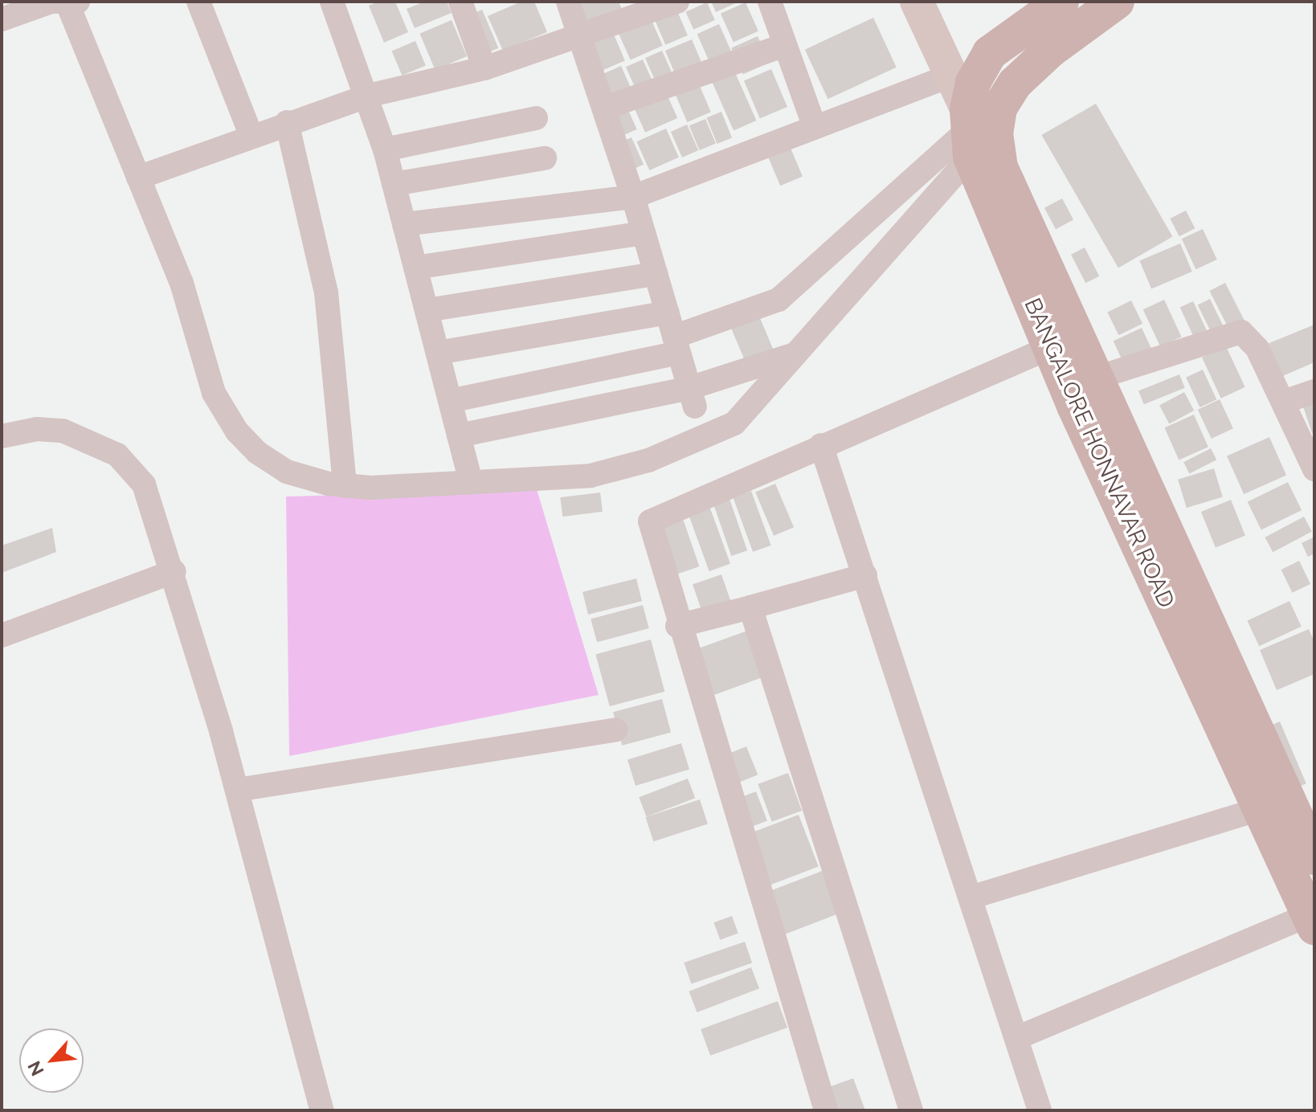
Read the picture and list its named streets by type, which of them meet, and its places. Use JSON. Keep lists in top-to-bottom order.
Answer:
{
  "streets": {
    "main road": ["BANGALORE HONNAVAR ROAD"]
  },
  "north": "bottom left"
}
